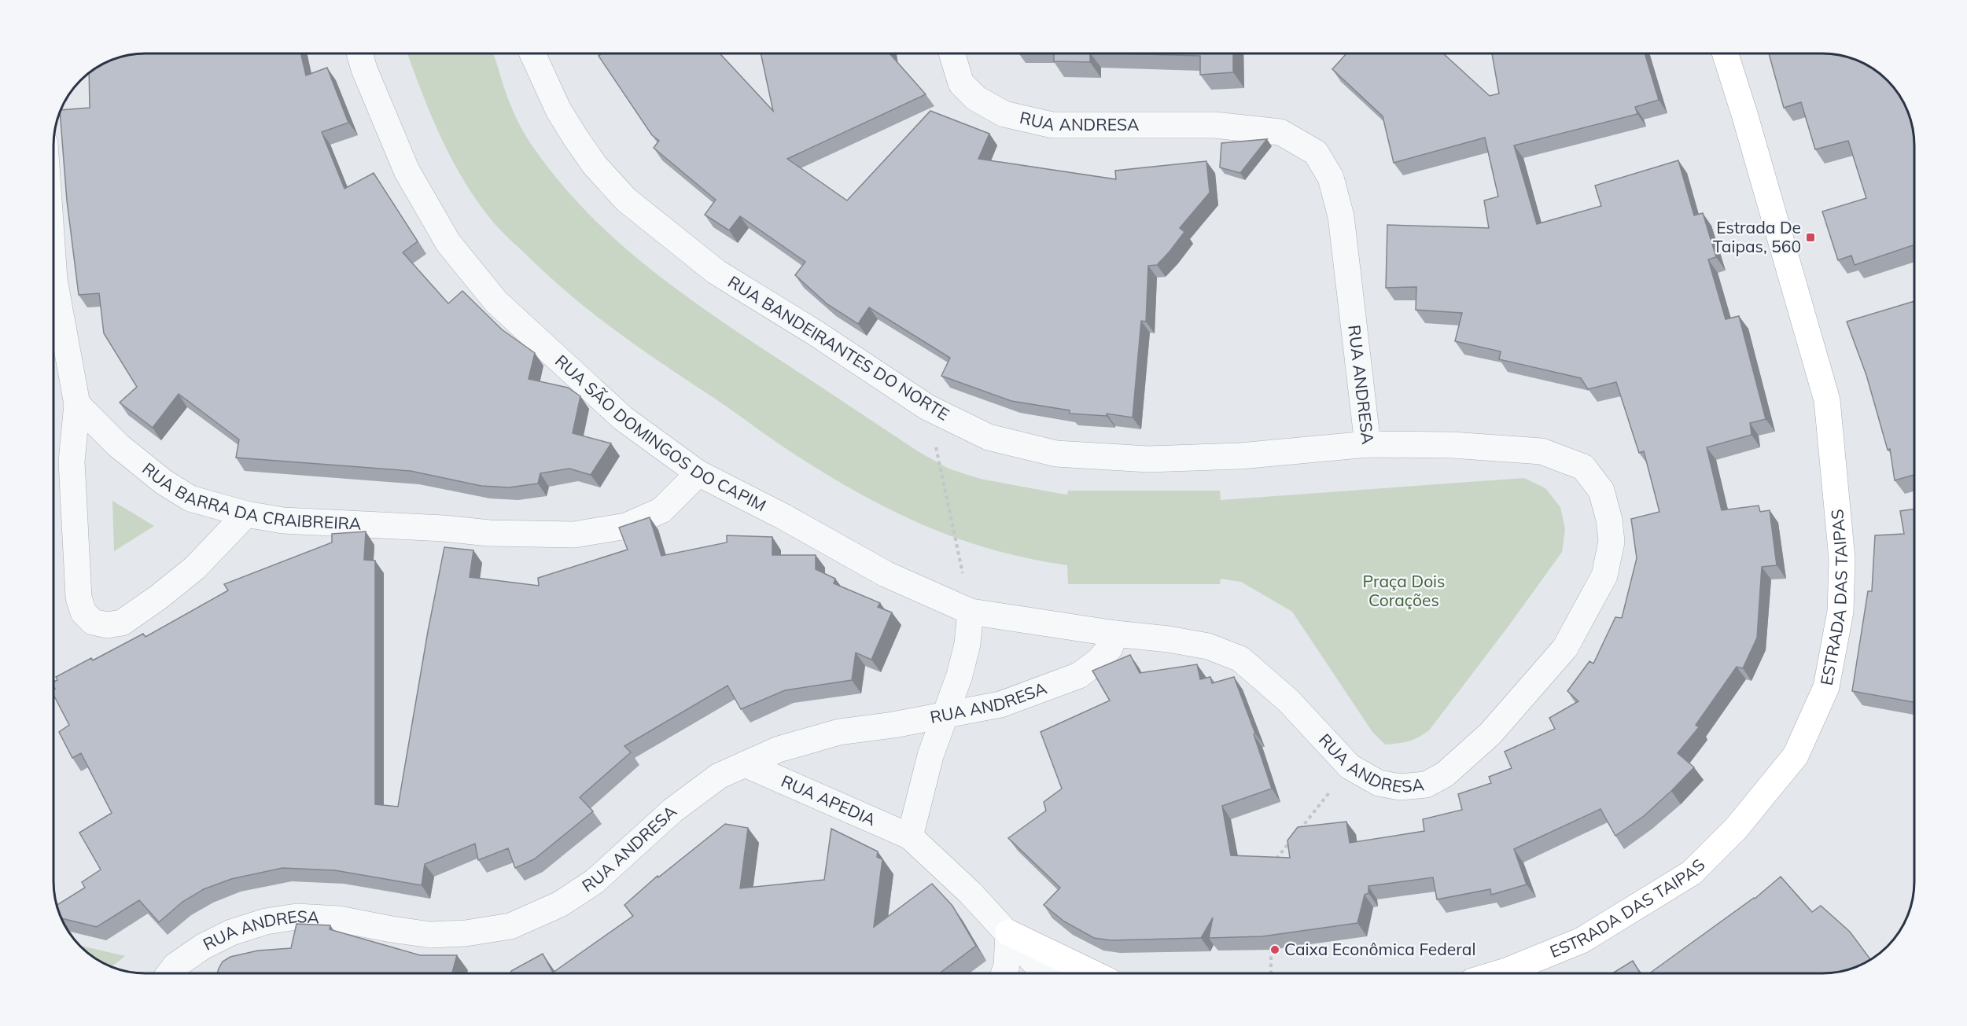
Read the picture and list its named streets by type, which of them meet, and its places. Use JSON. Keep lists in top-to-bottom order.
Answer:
{
  "streets": {
    "main road": ["ESTRADA DAS TAIPAS"],
    "street": [
      "RUA ANDRESA",
      "RUA BANDEIRANTES DO NORTE",
      "RUA SÃO DOMINGOS DO CAPIM",
      "RUA BARRA DA CRAIBREIRA",
      "RUA APEDIA"
    ]
  },
  "crossings": [
    ["RUA ANDRESA", "RUA BANDEIRANTES DO NORTE"],
    ["RUA ANDRESA", "RUA SÃO DOMINGOS DO CAPIM"],
    ["RUA ANDRESA", "RUA APEDIA"],
    ["RUA SÃO DOMINGOS DO CAPIM", "RUA BARRA DA CRAIBREIRA"]
  ],
  "parks": ["Praça Dois Corações"],
  "places": {
    "transit": ["Estrada De Taipas, 560"],
    "other": ["Caixa Econômica Federal"]
  }
}
